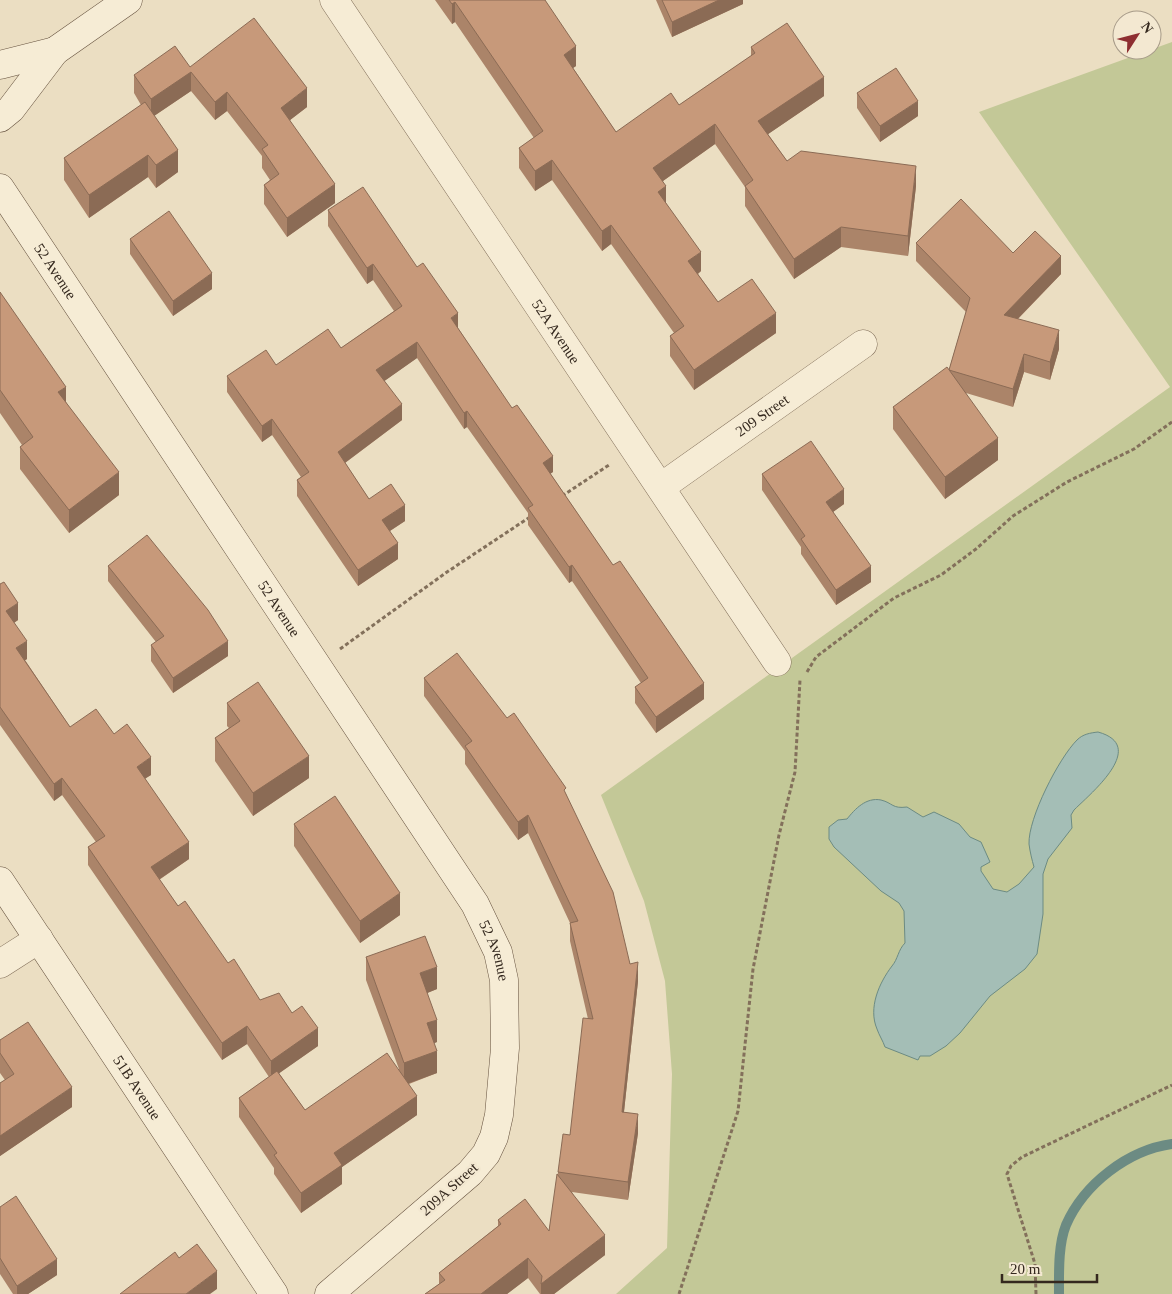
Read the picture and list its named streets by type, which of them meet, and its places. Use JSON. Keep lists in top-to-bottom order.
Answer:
{
  "streets": {
    "street": [
      "52 Avenue",
      "52A Avenue",
      "209 Street",
      "51B Avenue",
      "209A Street"
    ]
  },
  "crossings": [
    ["52 Avenue", "209A Street"],
    ["52A Avenue", "209 Street"]
  ],
  "scale_bar": "20 m",
  "north": "top right"
}
